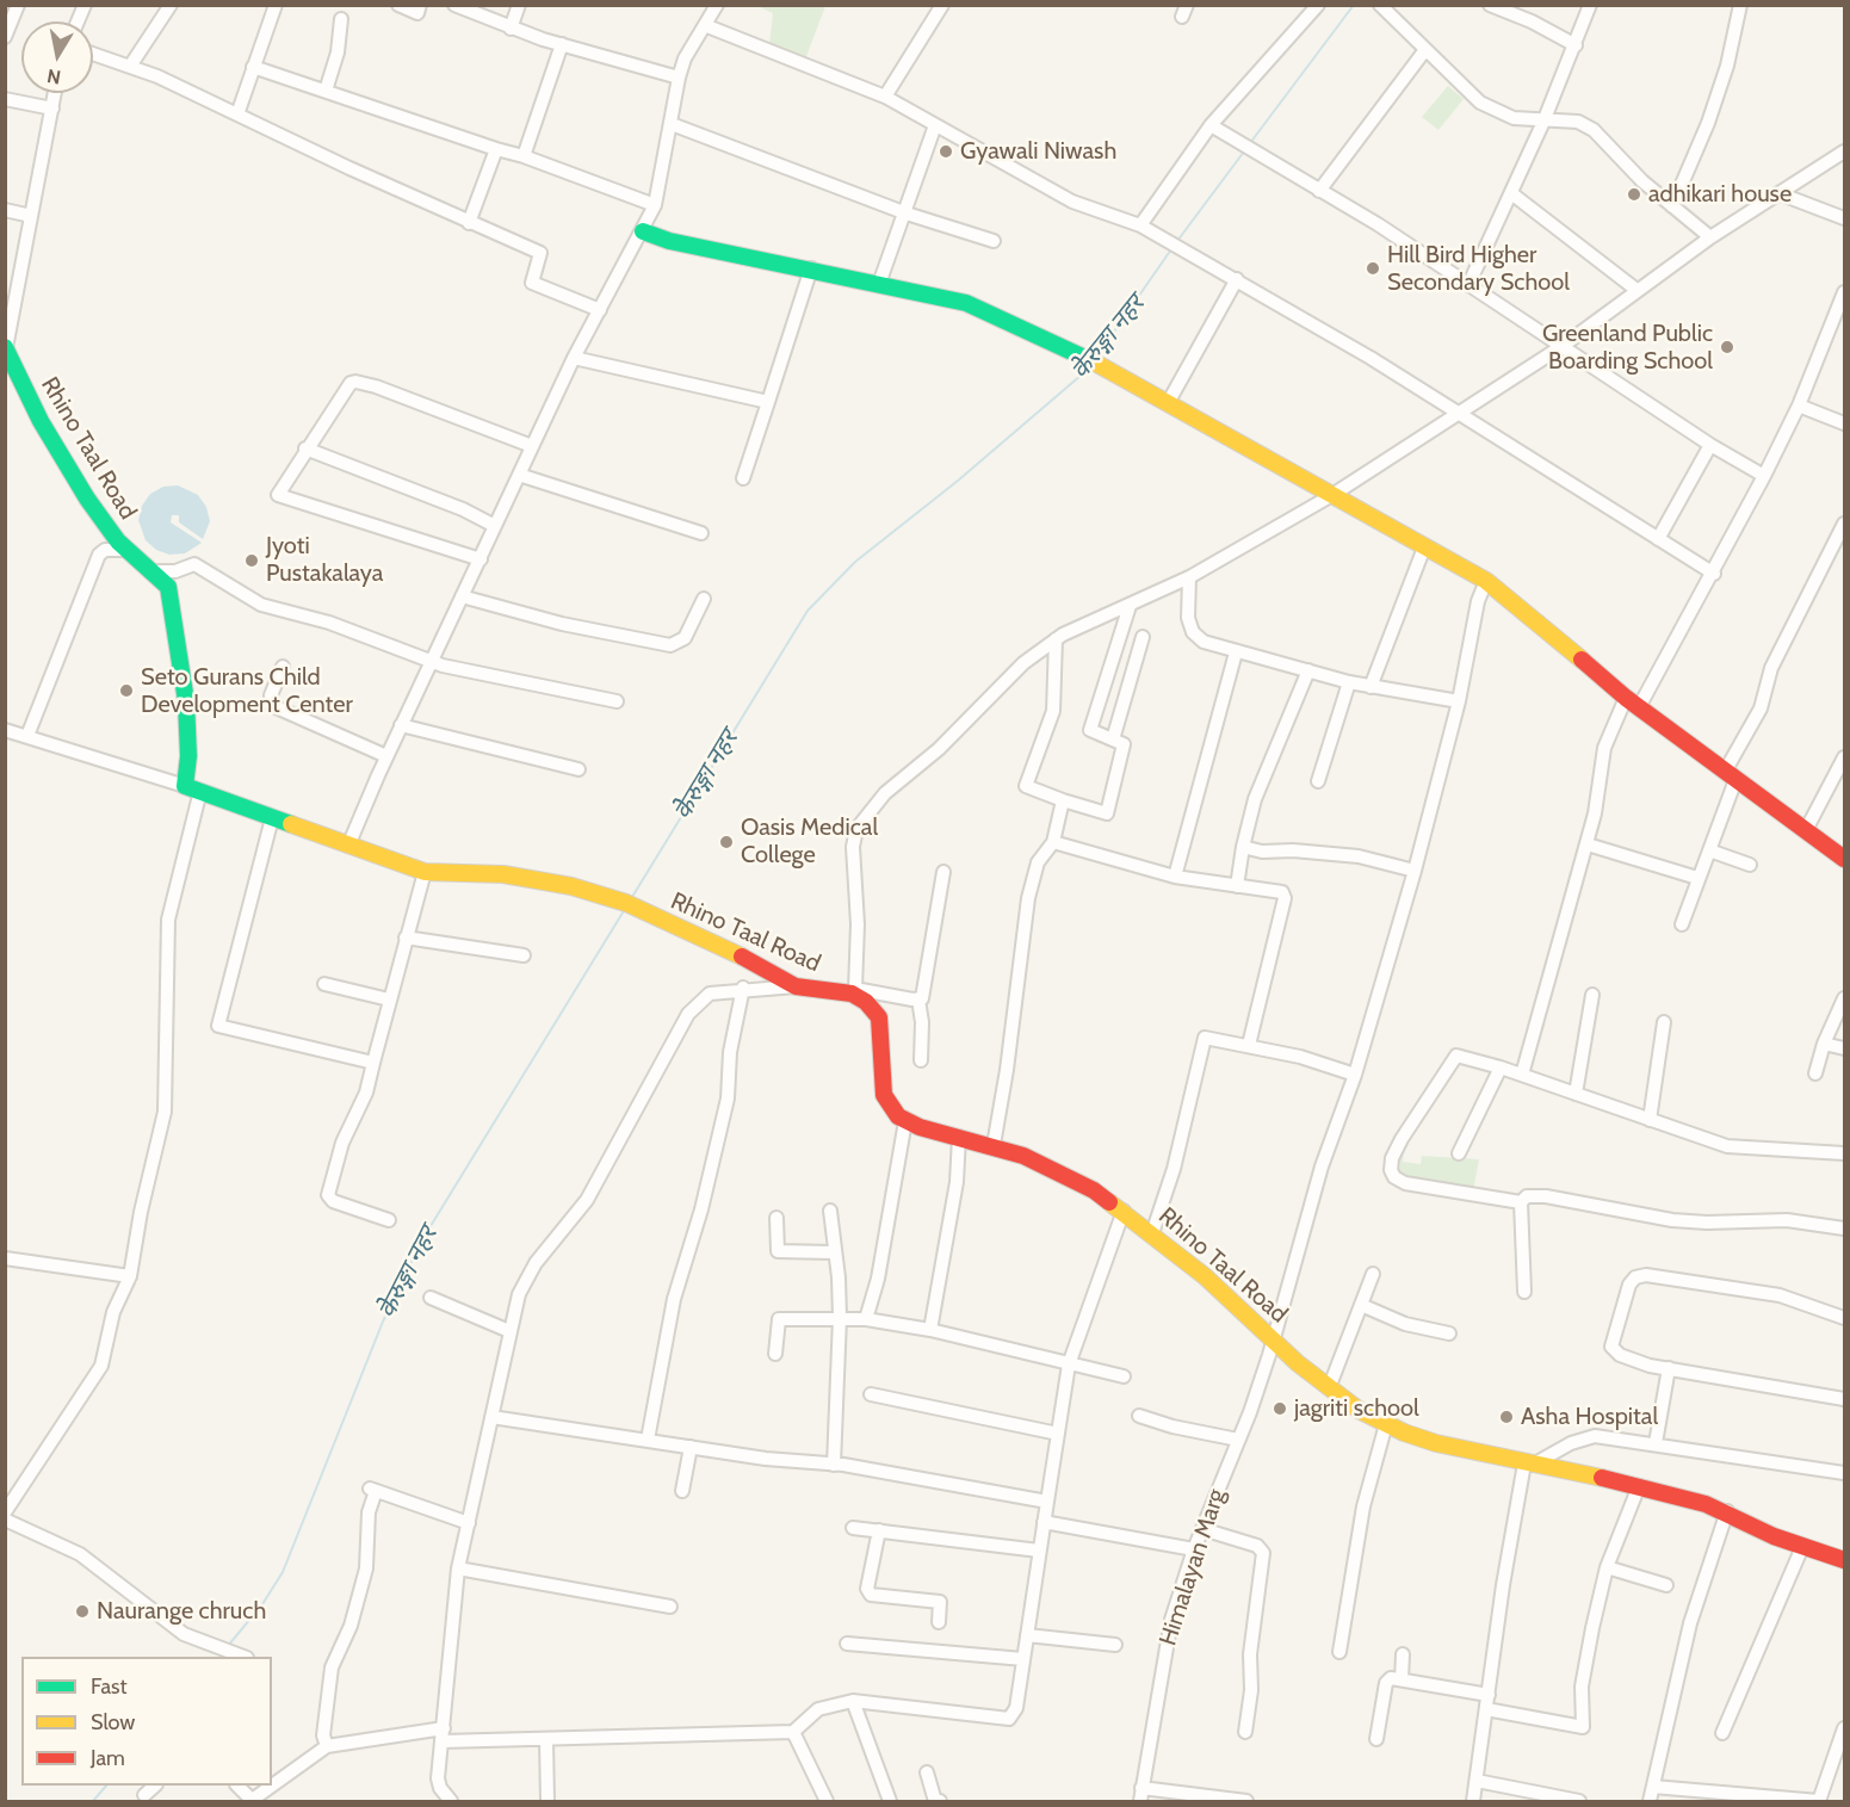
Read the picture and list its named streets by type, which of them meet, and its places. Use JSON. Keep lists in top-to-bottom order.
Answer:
{
  "streets": {
    "street": ["Rhino Taal Road", "Himalayan Marg"]
  },
  "crossings": [
    ["Rhino Taal Road", "Himalayan Marg"]
  ],
  "water": ["केेरुङ्गा नहर"],
  "places": [
    "Gyawali Niwash",
    "adhikari house",
    "Hill Bird Higher Secondary School",
    "Greenland Public Boarding School",
    "Jyoti Pustakalaya",
    "Seto Gurans Child Development Center",
    "Oasis Medical College",
    "jagriti school",
    "Asha Hospital",
    "Naurange chruch"
  ],
  "legend": ["Fast", "Slow", "Jam"],
  "north": "bottom"
}
